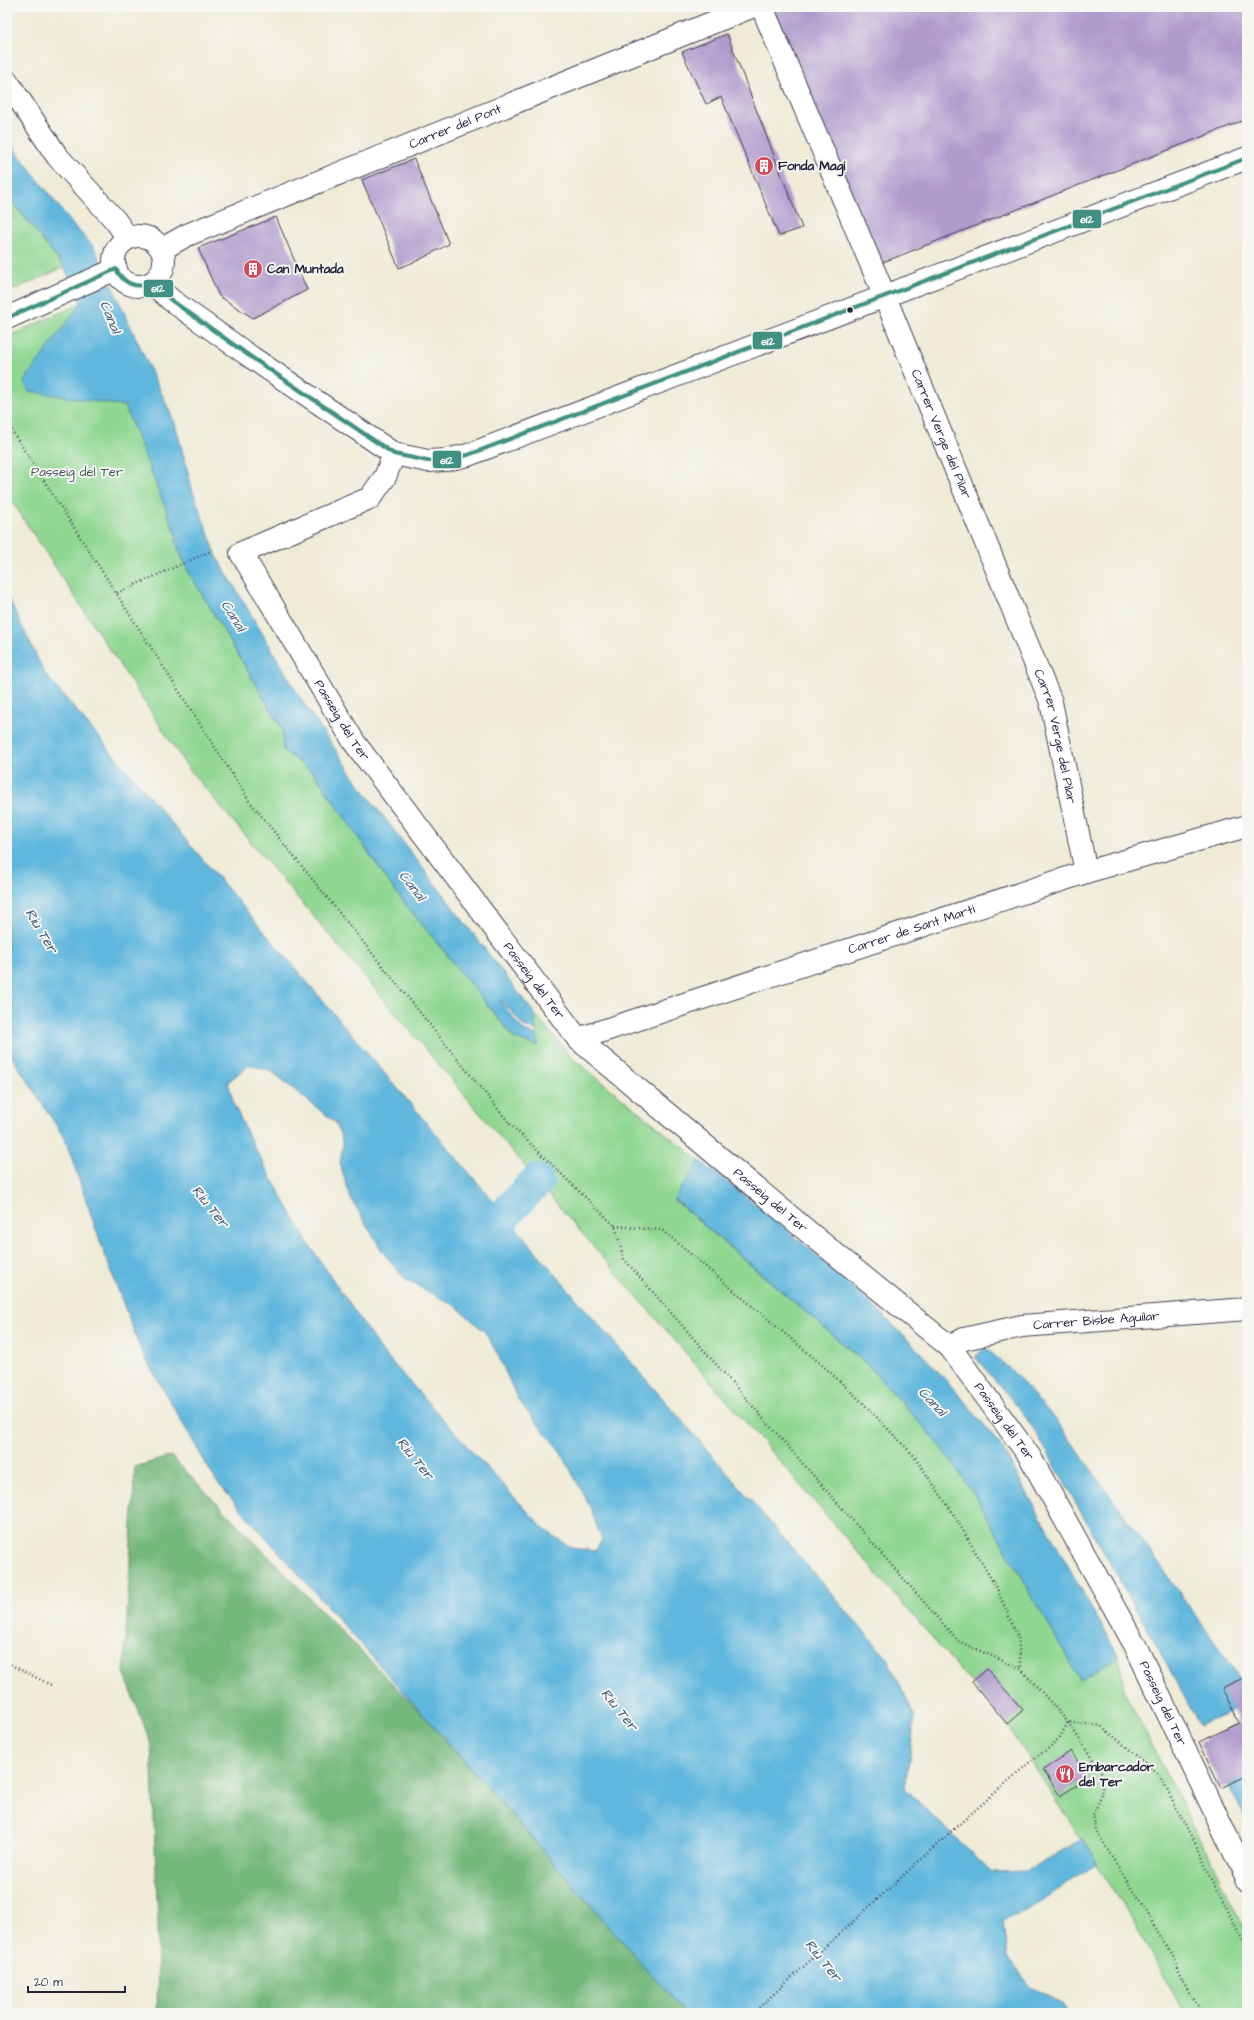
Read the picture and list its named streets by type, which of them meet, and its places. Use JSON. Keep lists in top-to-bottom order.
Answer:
{
  "streets": {
    "street": [
      "Carrer del Pont",
      "Carrer Verge del Pilar",
      "Passeig del Ter",
      "Carrer de Sant Martí",
      "Carrer Bisbe Aguilar"
    ]
  },
  "crossings": [
    ["Carrer Verge del Pilar", "Carrer de Sant Martí"],
    ["Passeig del Ter", "Carrer de Sant Martí"],
    ["Passeig del Ter", "Carrer Bisbe Aguilar"]
  ],
  "water": ["Canal", "Riu Ter"],
  "parks": ["Passeig del Ter"],
  "places": {
    "building": ["Fonda Magí", "Can Muntada"],
    "restaurant": ["Embarcador del Ter"]
  },
  "lines": ["transit line e12"],
  "scale_bar": "20 m"
}
